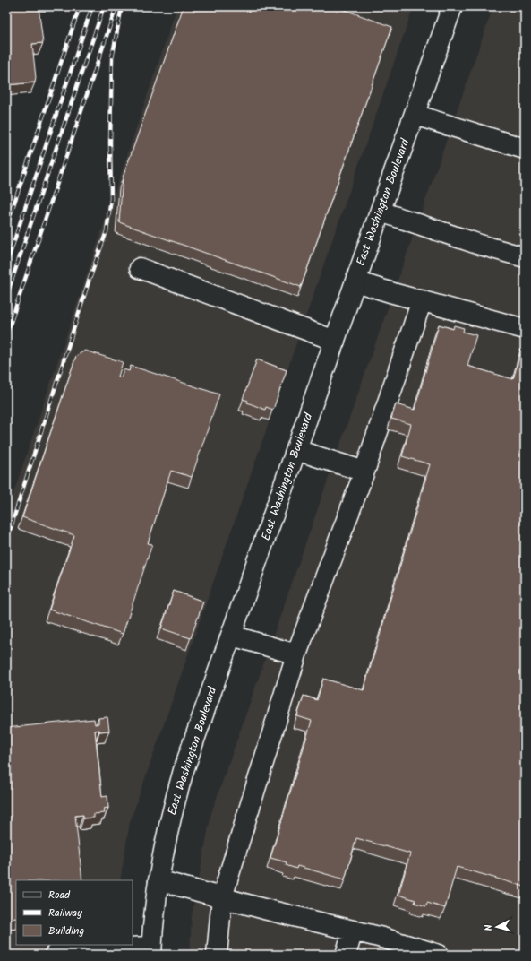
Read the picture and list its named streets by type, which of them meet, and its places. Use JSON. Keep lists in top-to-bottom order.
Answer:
{
  "streets": {
    "main road": ["East Washington Boulevard"]
  },
  "legend": ["Road", "Railway", "Building"],
  "north": "left"
}
